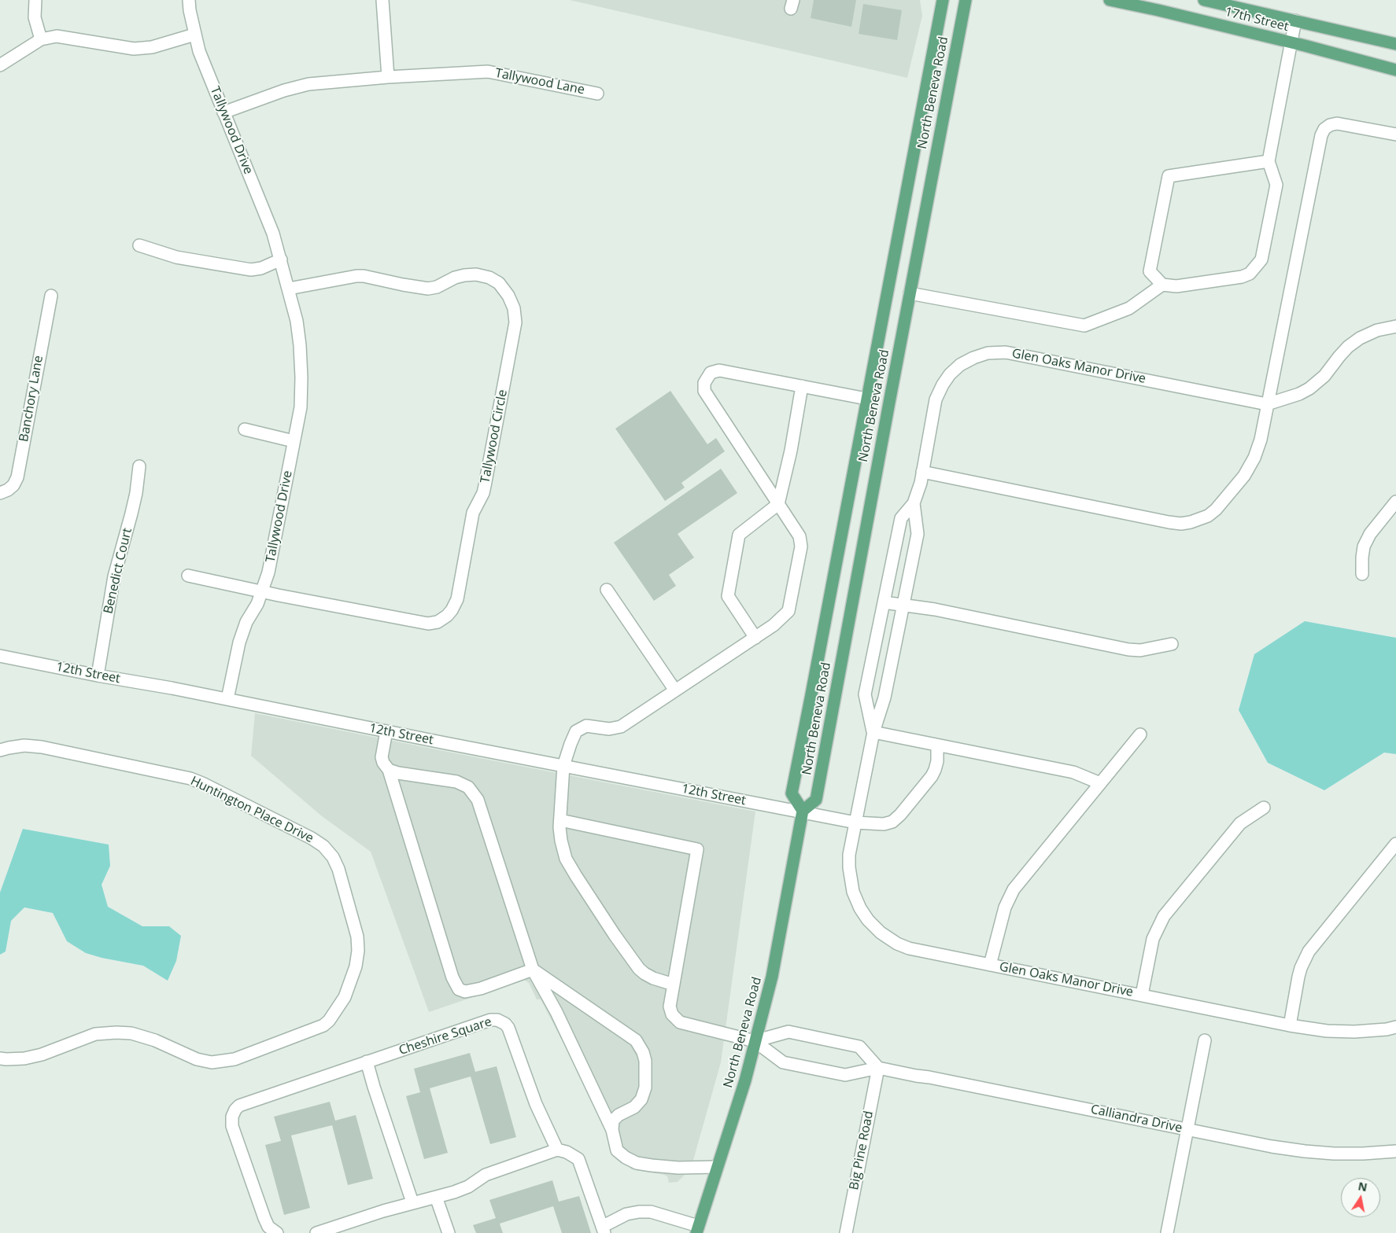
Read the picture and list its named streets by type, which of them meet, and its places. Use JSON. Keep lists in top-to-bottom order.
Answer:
{
  "streets": {
    "main road": ["17th Street", "North Beneva Road"],
    "street": [
      "Tallywood Lane",
      "Tallywood Drive",
      "Glen Oaks Manor Drive",
      "Banchory Lane",
      "Tallywood Circle",
      "Benedict Court",
      "12th Street",
      "Huntington Place Drive",
      "Cheshire Square",
      "Calliandra Drive",
      "Big Pine Road"
    ]
  },
  "crossings": [
    ["Tallywood Lane", "Tallywood Drive"],
    ["North Beneva Road", "12th Street"],
    ["North Beneva Road", "Calliandra Drive"],
    ["Tallywood Drive", "Tallywood Circle"],
    ["Tallywood Drive", "12th Street"],
    ["Benedict Court", "12th Street"],
    ["Calliandra Drive", "Big Pine Road"]
  ],
  "north": "top"
}
